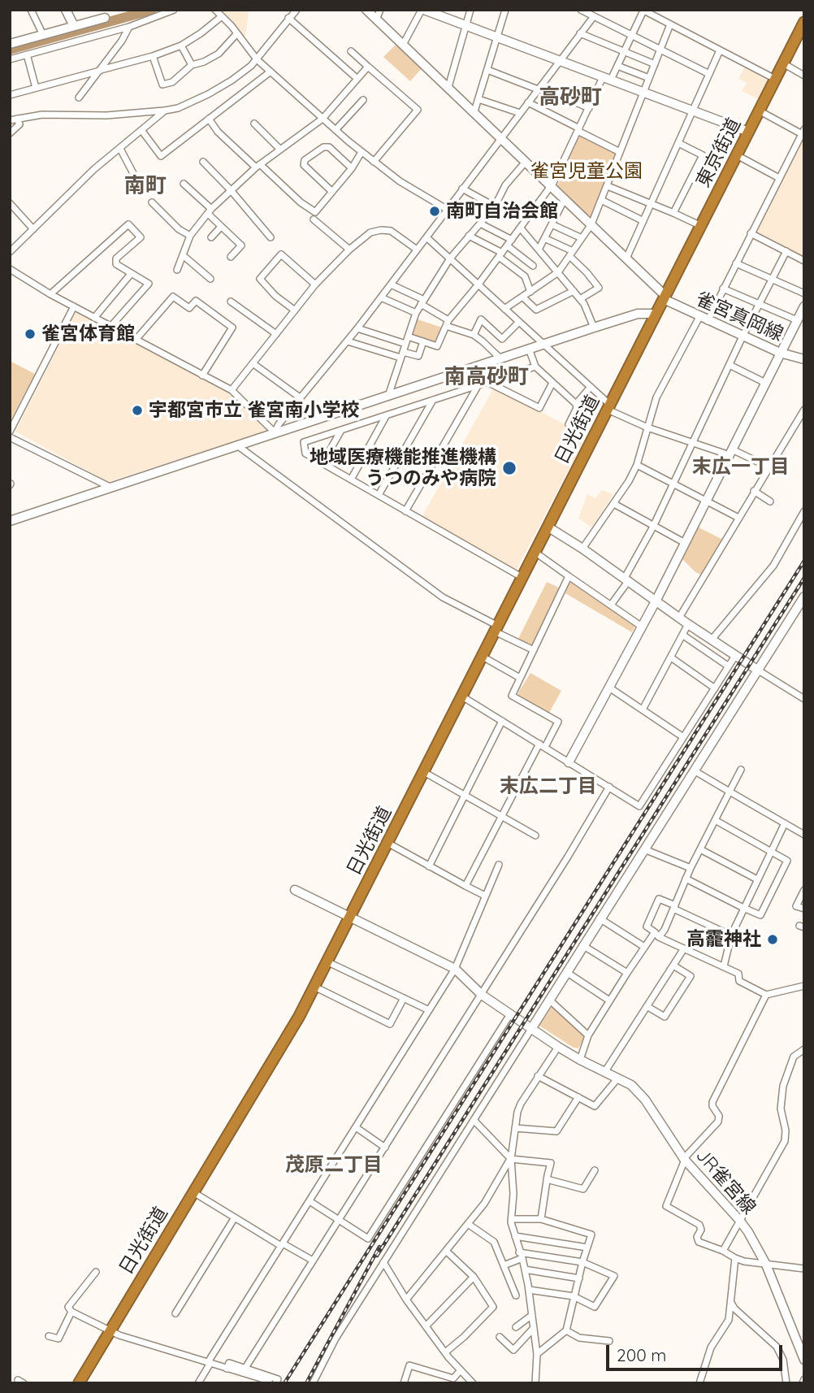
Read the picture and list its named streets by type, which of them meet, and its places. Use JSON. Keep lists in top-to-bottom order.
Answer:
{
  "streets": {
    "highway": ["東京街道", "日光街道"],
    "street": ["雀宮真岡線", "JR雀宮線"]
  },
  "crossings": [
    ["東京街道", "雀宮真岡線"],
    ["東京街道", "日光街道"],
    ["雀宮真岡線", "日光街道"],
    ["日光街道", "JR雀宮線"]
  ],
  "districts": [
    "高砂町",
    "南町",
    "南高砂町",
    "末広一丁目",
    "末広二丁目",
    "茂原二丁目"
  ],
  "parks": ["雀宮児童公園"],
  "places": [
    "南町自治会館",
    "雀宮体育館",
    "宇都宮市立 雀宮南小学校",
    "地域医療機能推進機構 うつのみや病院",
    "高靇神社"
  ],
  "scale_bar": "200 m"
}
